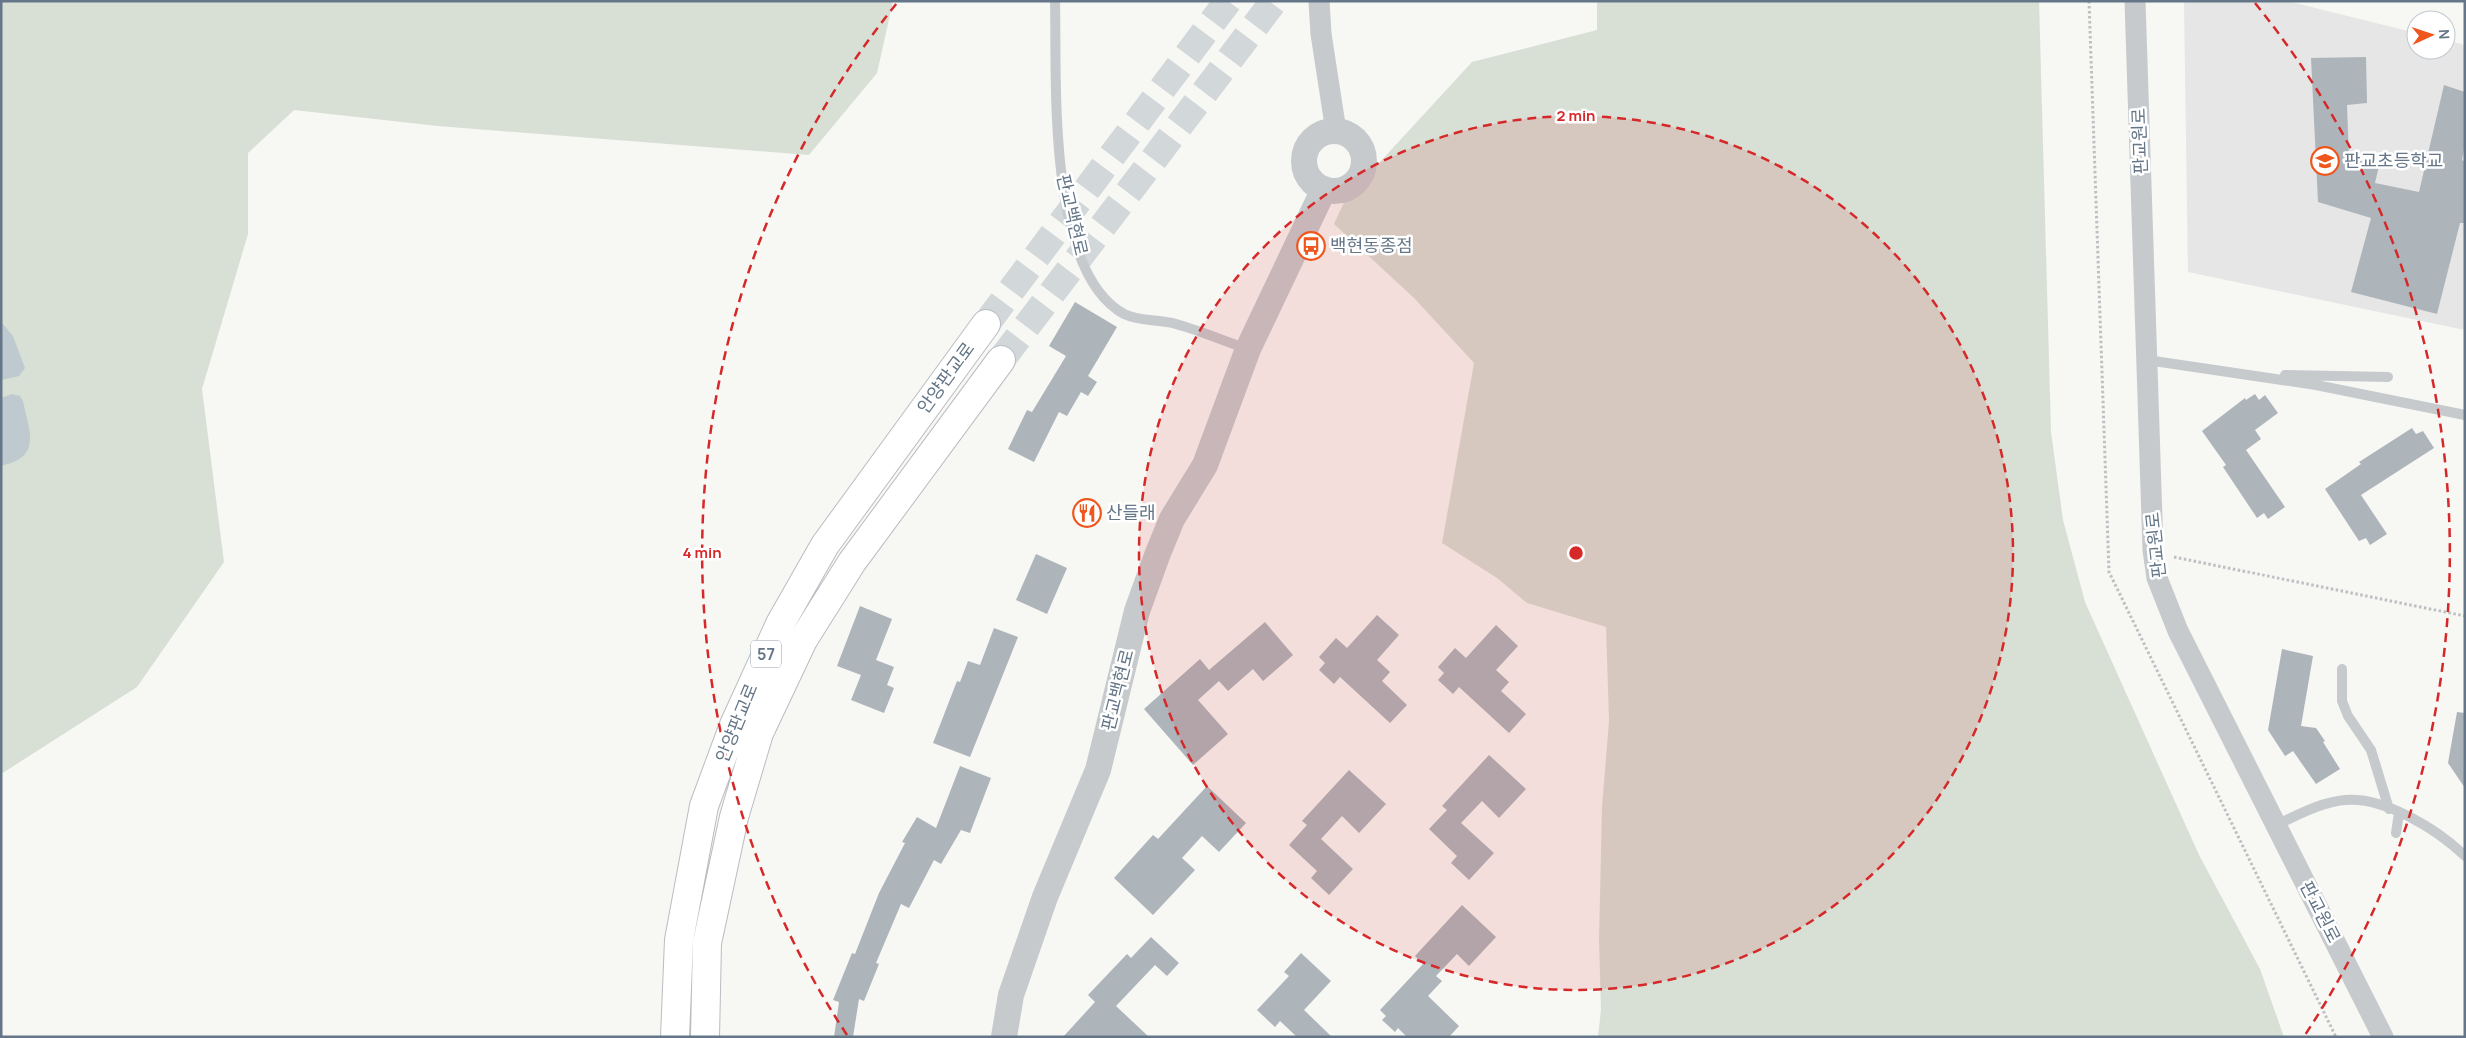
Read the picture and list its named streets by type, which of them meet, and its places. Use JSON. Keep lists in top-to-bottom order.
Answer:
{
  "streets": {
    "main road": ["안양판교로", "57"],
    "street": ["판교원로", "판교백현로"]
  },
  "places": {
    "school or university": ["판교초등학교"],
    "bus stop": ["백현동종점"],
    "restaurant": ["산들래"]
  },
  "north": "right",
  "rings": ["2 min", "4 min"]
}
